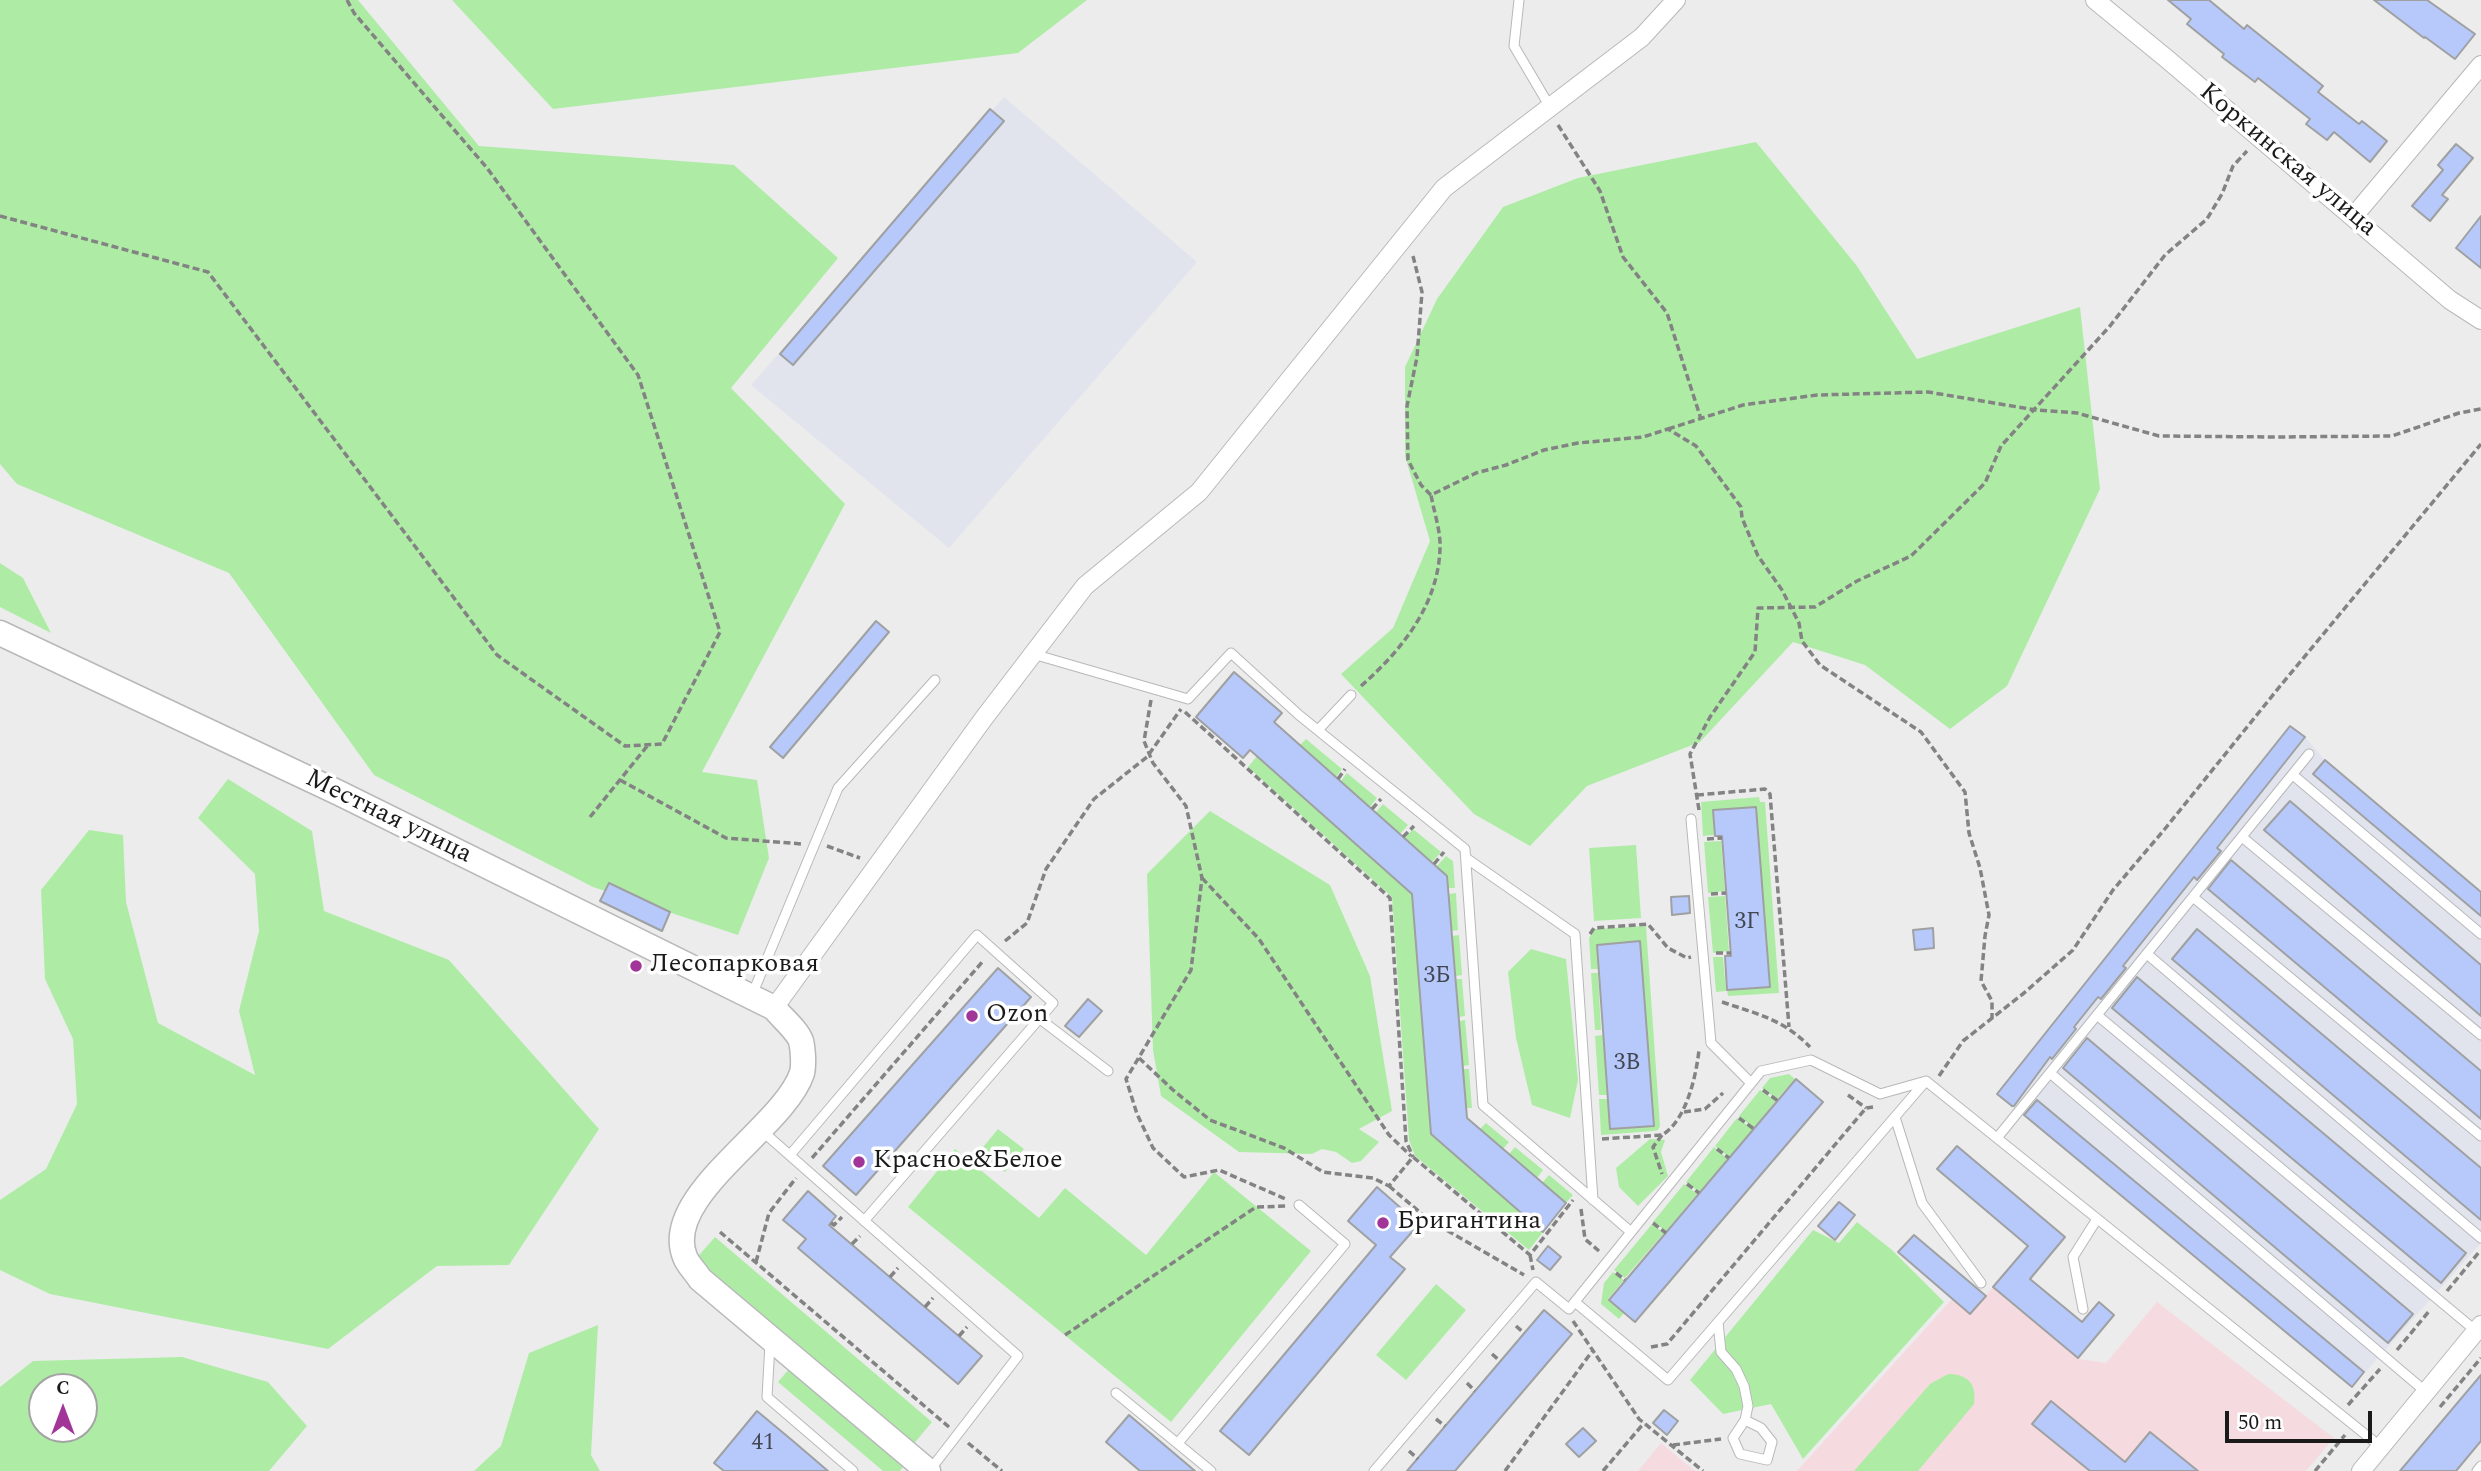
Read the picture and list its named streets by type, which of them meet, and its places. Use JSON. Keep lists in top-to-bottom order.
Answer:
{
  "streets": {
    "main road": ["Местная улица"],
    "street": ["Коркинская улица"]
  },
  "places": [
    "Лесопарковая",
    "Ozon",
    "Красное&Белое",
    "Бригантина"
  ],
  "house_numbers": [
    "3Г",
    "3Б",
    "3В",
    "41"
  ],
  "scale_bar": "50 m",
  "north": "top"
}
